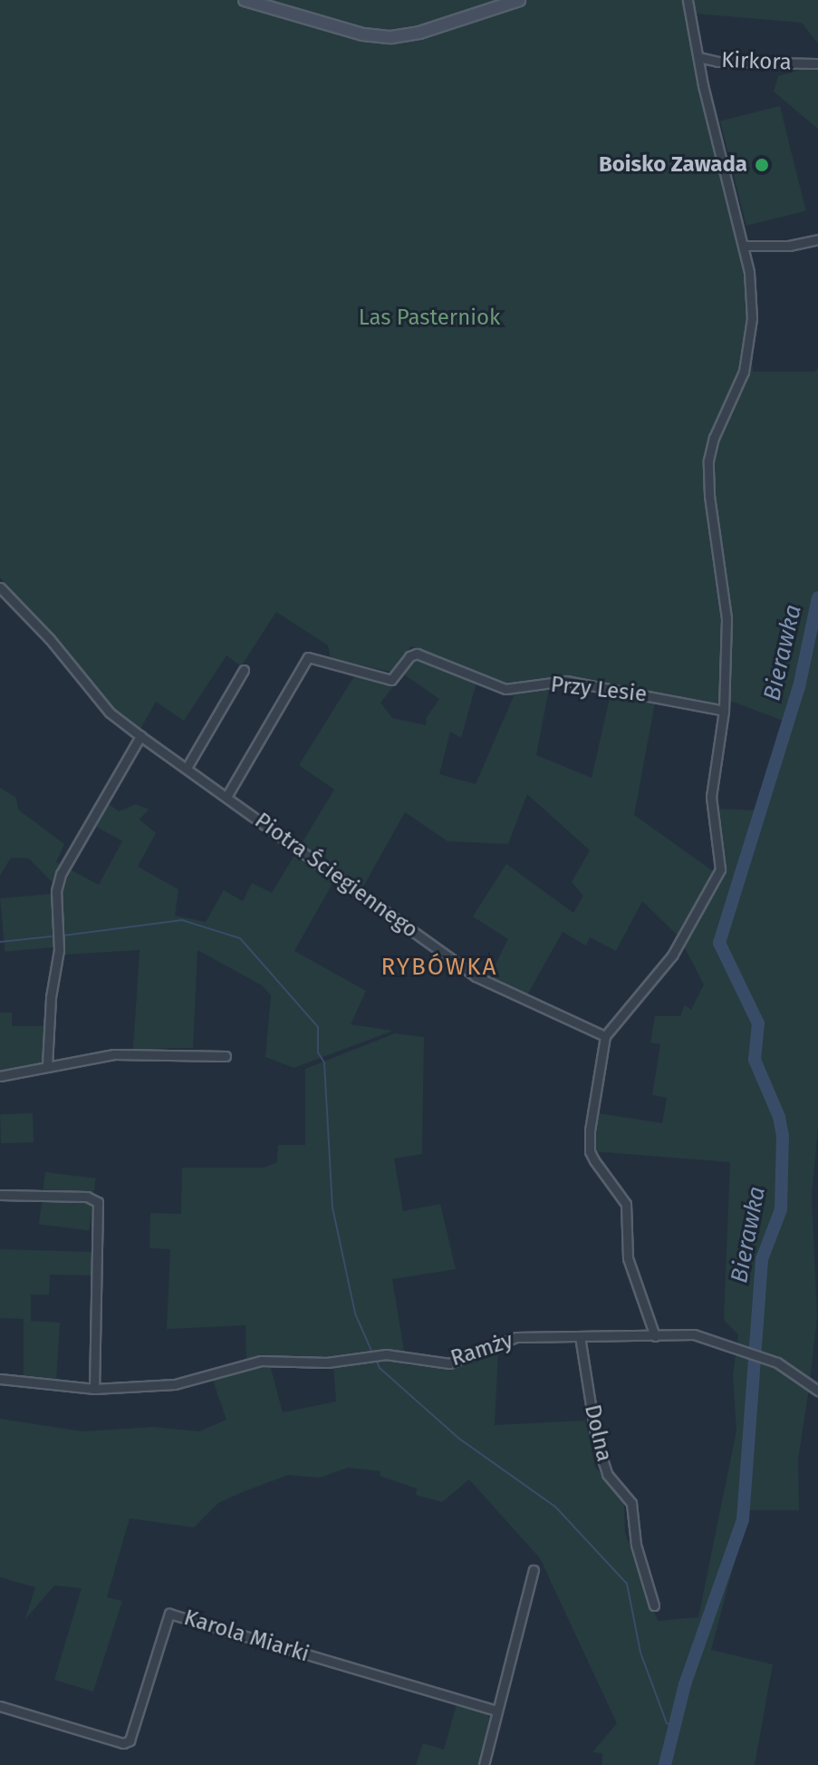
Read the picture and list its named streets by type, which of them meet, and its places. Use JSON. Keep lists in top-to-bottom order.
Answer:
{
  "streets": {
    "street": [
      "Kirkora",
      "Przy Lesie",
      "Piotra Ściegiennego",
      "Ramży",
      "Dolna",
      "Karola Miarki"
    ]
  },
  "crossings": [
    ["Przy Lesie", "Piotra Ściegiennego"],
    ["Ramży", "Dolna"]
  ],
  "districts": ["RYBÓWKA"],
  "water": ["Bierawka"],
  "parks": ["Las Pasterniok"],
  "places": ["Boisko Zawada"]
}
